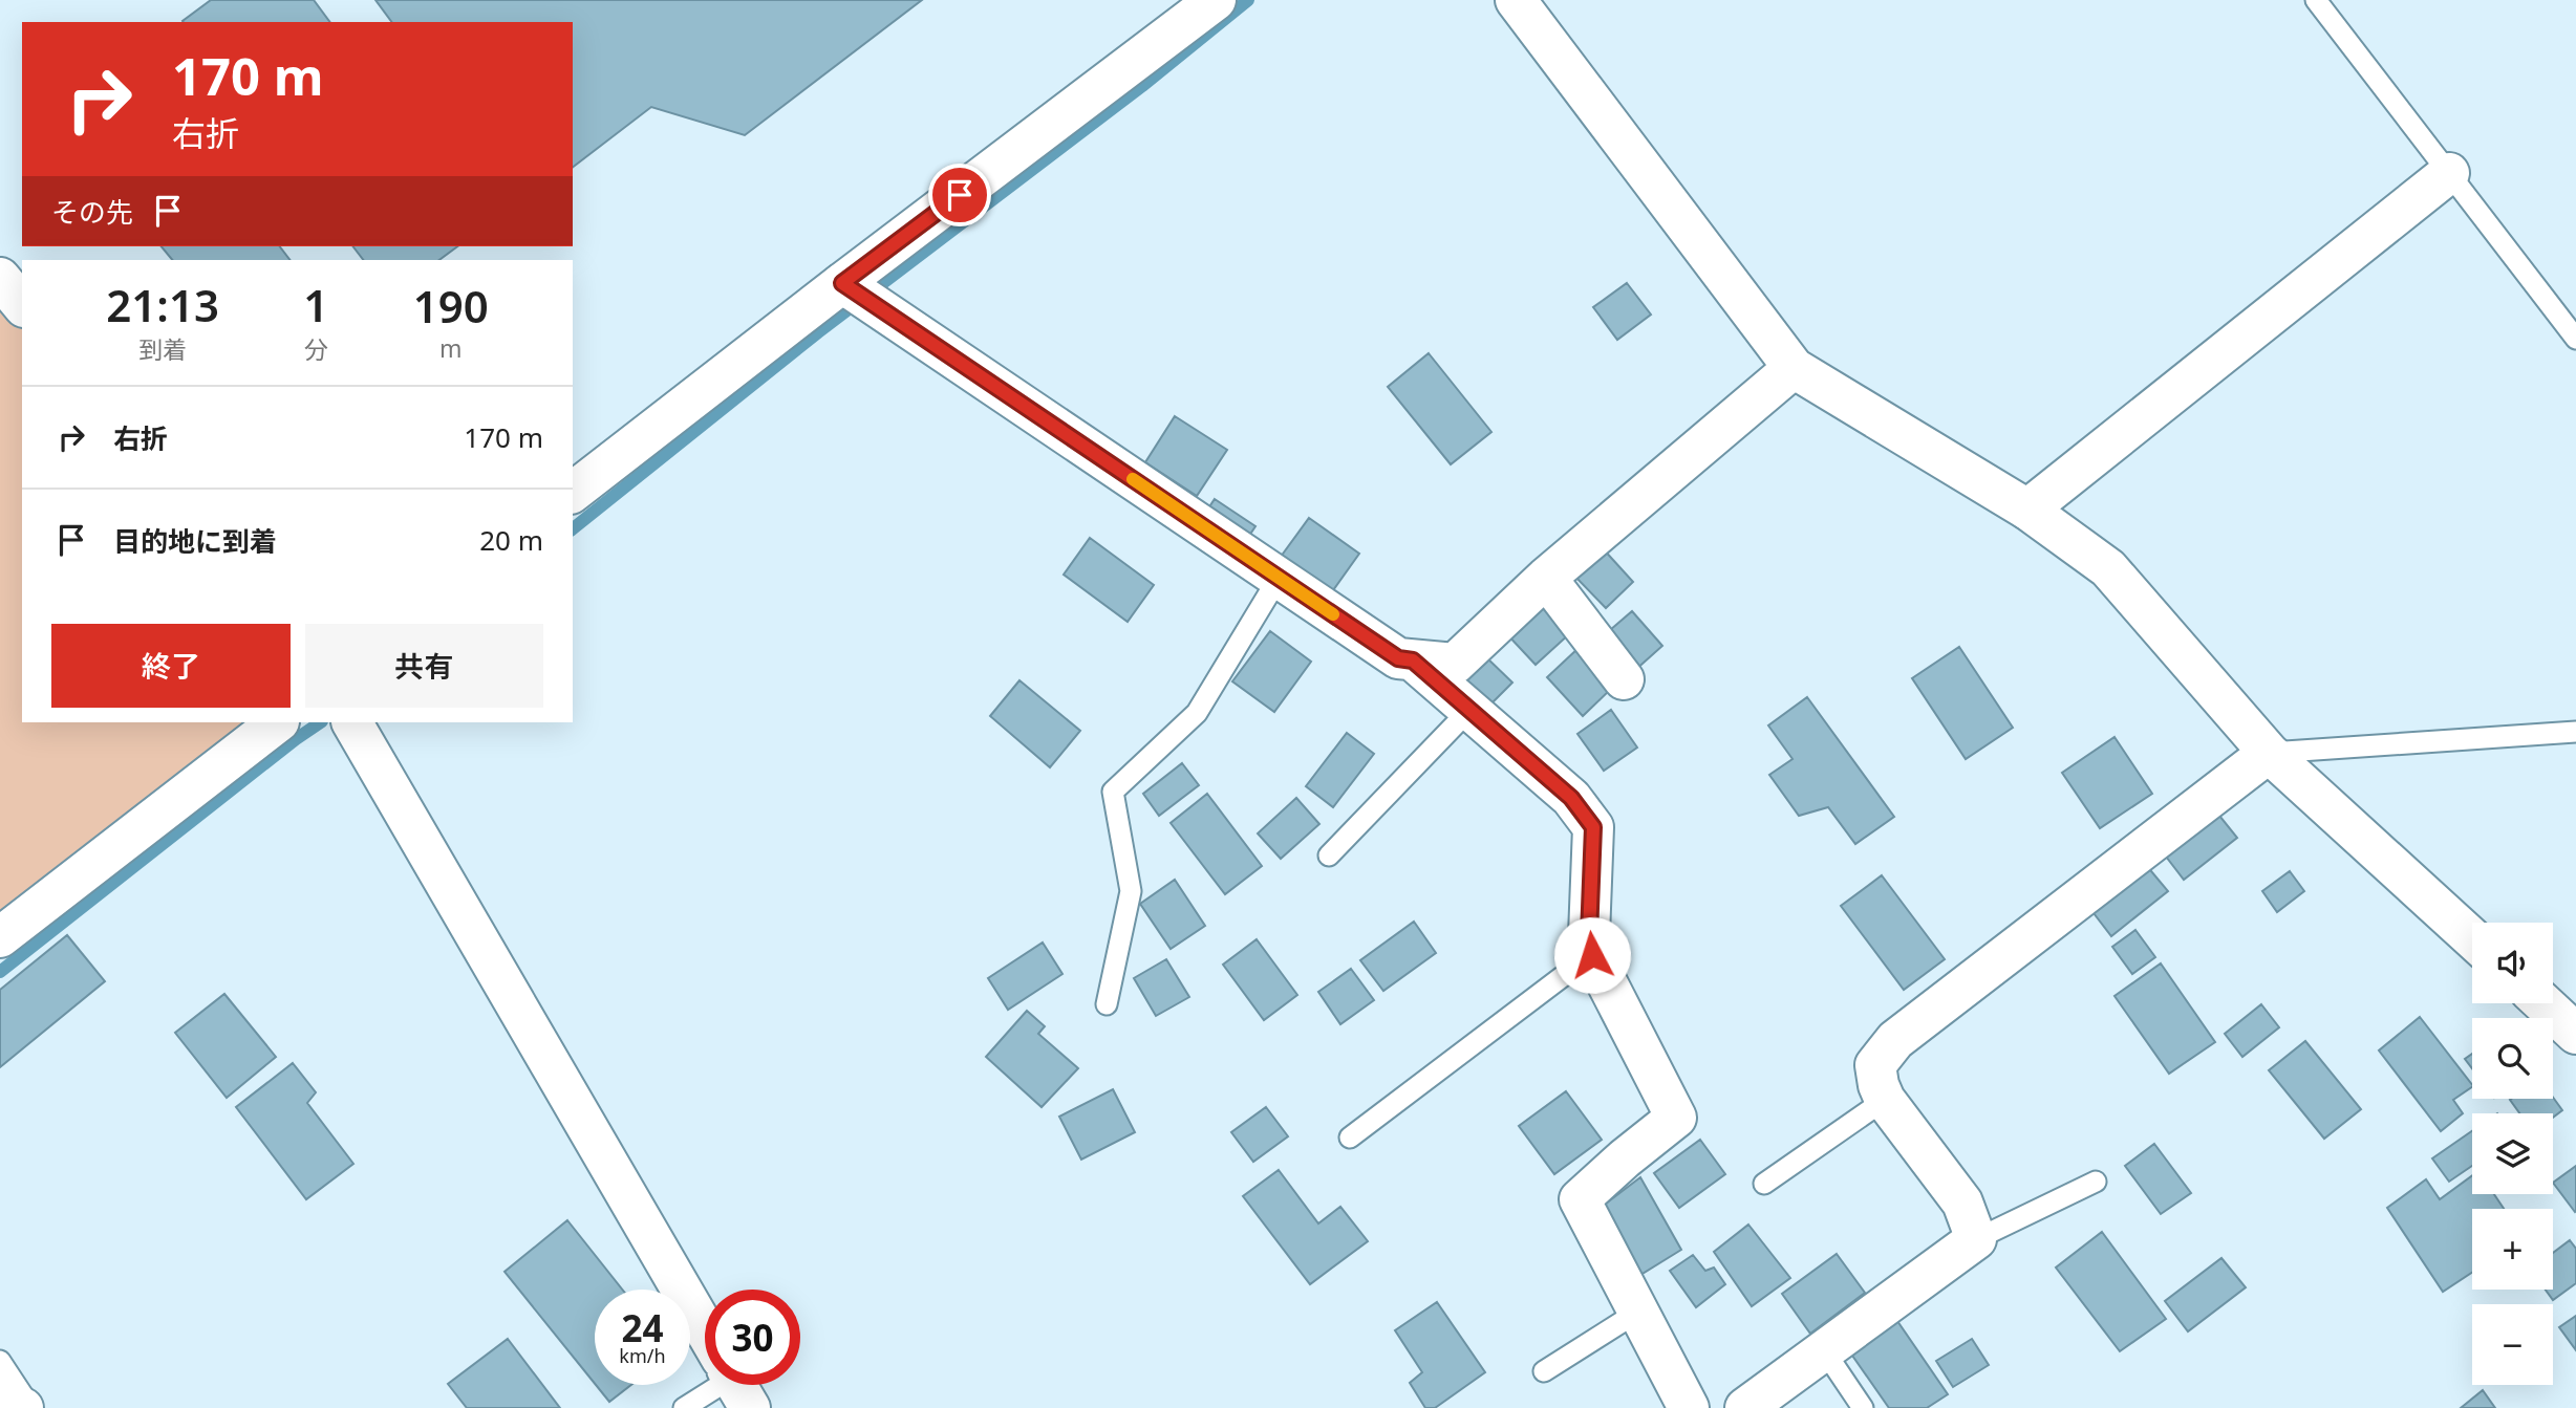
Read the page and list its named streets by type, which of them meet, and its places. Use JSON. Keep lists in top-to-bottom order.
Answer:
{
  "page": {
    "turn": ["170 m", "右折"],
    "then": "その先",
    "eta": [
      "21:13",
      "到着",
      "1",
      "分",
      "190",
      "m"
    ],
    "list": [
      {
        "name": "右折",
        "value": "170 m"
      },
      {
        "name": "目的地に到着",
        "value": "20 m"
      }
    ],
    "buttons": ["終了", "共有"],
    "map_buttons": ["+", "−"],
    "speed": "24 km/h",
    "limit": "30"
  }
}
